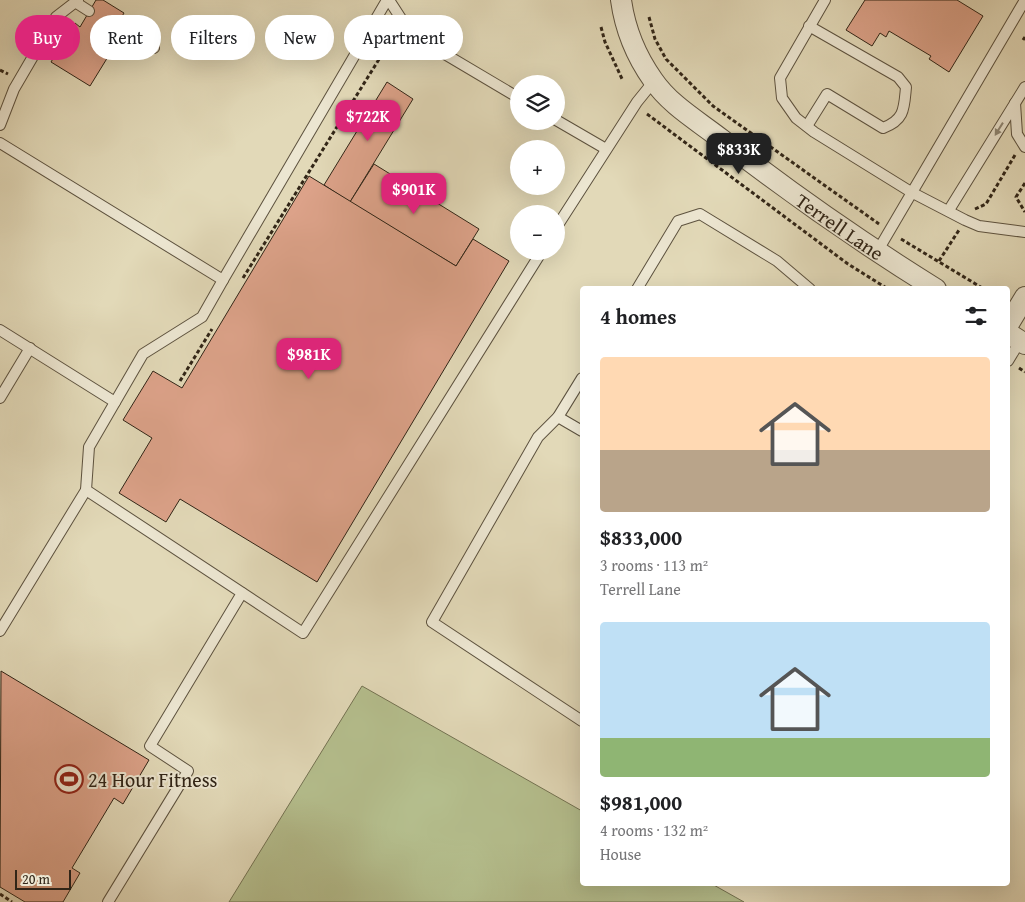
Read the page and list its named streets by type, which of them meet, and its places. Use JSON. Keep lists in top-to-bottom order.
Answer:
{
  "streets": {
    "street": ["Terrell Lane"]
  },
  "places": {
    "sports": ["24 Hour Fitness"]
  },
  "scale_bar": "20 m",
  "page": {
    "chip": [
      "Buy",
      "Rent",
      "Filters",
      "New",
      "Apartment"
    ],
    "map_buttons": ["+", "−"],
    "price": [
      "$722K",
      "$833K",
      "$901K",
      "$981K"
    ],
    "heading": "4 homes",
    "list": [
      {
        "name": "$833,000",
        "note": "3 rooms · 113 m² · Terrell Lane"
      },
      {
        "name": "$981,000",
        "note": "4 rooms · 132 m² · House"
      }
    ],
    "scale": "20 m"
  }
}
